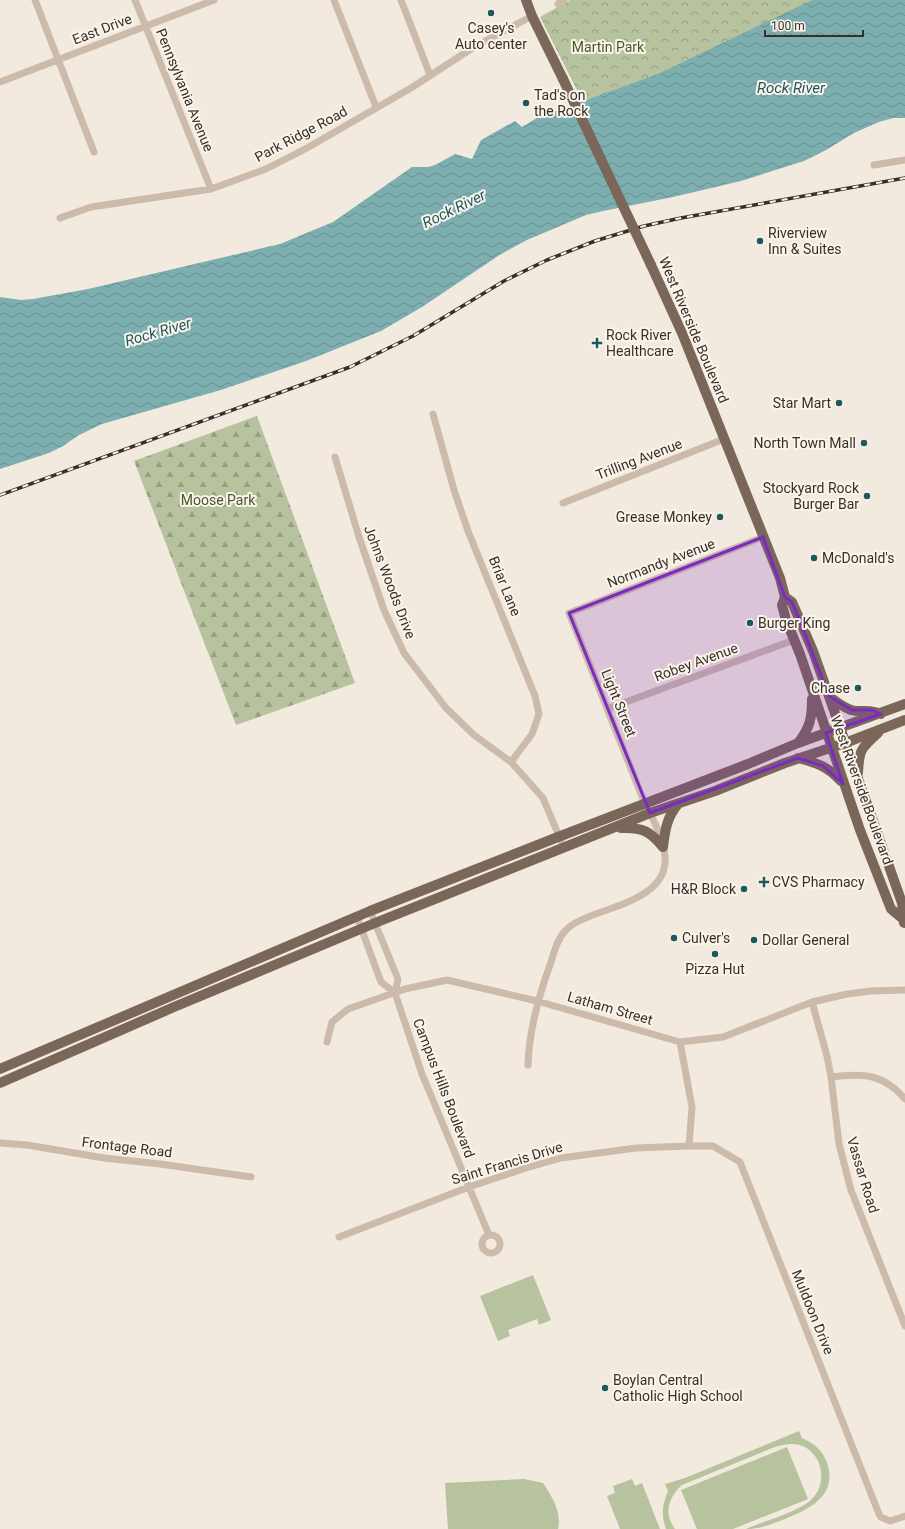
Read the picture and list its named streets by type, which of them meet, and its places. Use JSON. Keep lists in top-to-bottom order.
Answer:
{
  "streets": {
    "main road": ["West Riverside Boulevard"],
    "street": [
      "East Drive",
      "Pennsylvania Avenue",
      "Park Ridge Road",
      "Trilling Avenue",
      "Normandy Avenue",
      "Johns Woods Drive",
      "Briar Lane",
      "Robey Avenue",
      "Light Street",
      "Latham Street",
      "Campus Hills Boulevard",
      "Frontage Road",
      "Saint Francis Drive",
      "Vassar Road",
      "Muldoon Drive"
    ]
  },
  "crossings": [
    ["East Drive", "Pennsylvania Avenue"],
    ["Pennsylvania Avenue", "Park Ridge Road"],
    ["Park Ridge Road", "West Riverside Boulevard"],
    ["West Riverside Boulevard", "Trilling Avenue"],
    ["West Riverside Boulevard", "Normandy Avenue"],
    ["West Riverside Boulevard", "Robey Avenue"],
    ["Normandy Avenue", "Light Street"],
    ["Johns Woods Drive", "Briar Lane"],
    ["Robey Avenue", "Light Street"],
    ["Light Street", "Latham Street"],
    ["Latham Street", "Campus Hills Boulevard"],
    ["Latham Street", "Vassar Road"],
    ["Campus Hills Boulevard", "Saint Francis Drive"],
    ["Saint Francis Drive", "Muldoon Drive"]
  ],
  "water": ["Rock River"],
  "parks": ["Martin Park", "Moose Park"],
  "places": {
    "other": [
      "Casey's Auto center",
      "Tad's on the Rock",
      "Riverview Inn & Suites",
      "Star Mart",
      "North Town Mall",
      "Stockyard Rock Burger Bar",
      "Grease Monkey",
      "McDonald's",
      "Burger King",
      "Chase",
      "H&R Block",
      "Culver's",
      "Dollar General",
      "Pizza Hut",
      "Boylan Central Catholic High School"
    ],
    "health": ["Rock River Healthcare", "CVS Pharmacy"]
  },
  "scale_bar": "100 m"
}
